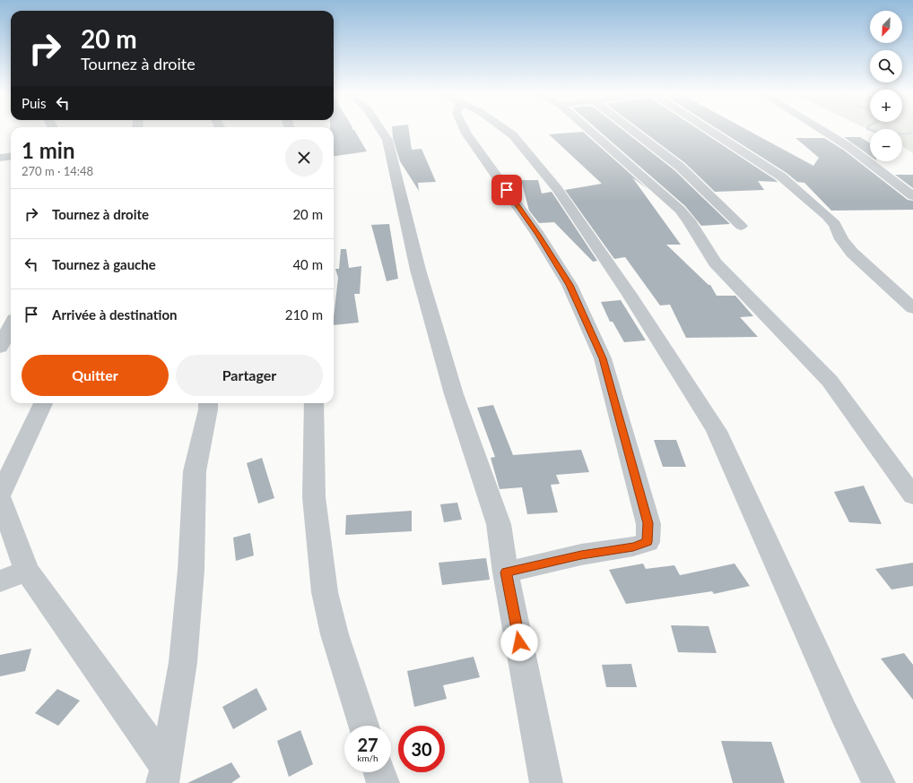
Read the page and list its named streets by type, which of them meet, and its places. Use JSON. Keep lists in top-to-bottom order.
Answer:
{
  "north": "bottom left",
  "page": {
    "map_buttons": ["+", "−"],
    "turn": ["20 m", "Tournez à droite"],
    "then": "Puis",
    "heading": ["1 min", "270 m · 14:48"],
    "list": [
      {
        "name": "Tournez à droite",
        "value": "20 m"
      },
      {
        "name": "Tournez à gauche",
        "value": "40 m"
      },
      {
        "name": "Arrivée à destination",
        "value": "210 m"
      }
    ],
    "buttons": ["Quitter", "Partager"],
    "speed": "27 km/h",
    "limit": "30"
  }
}
